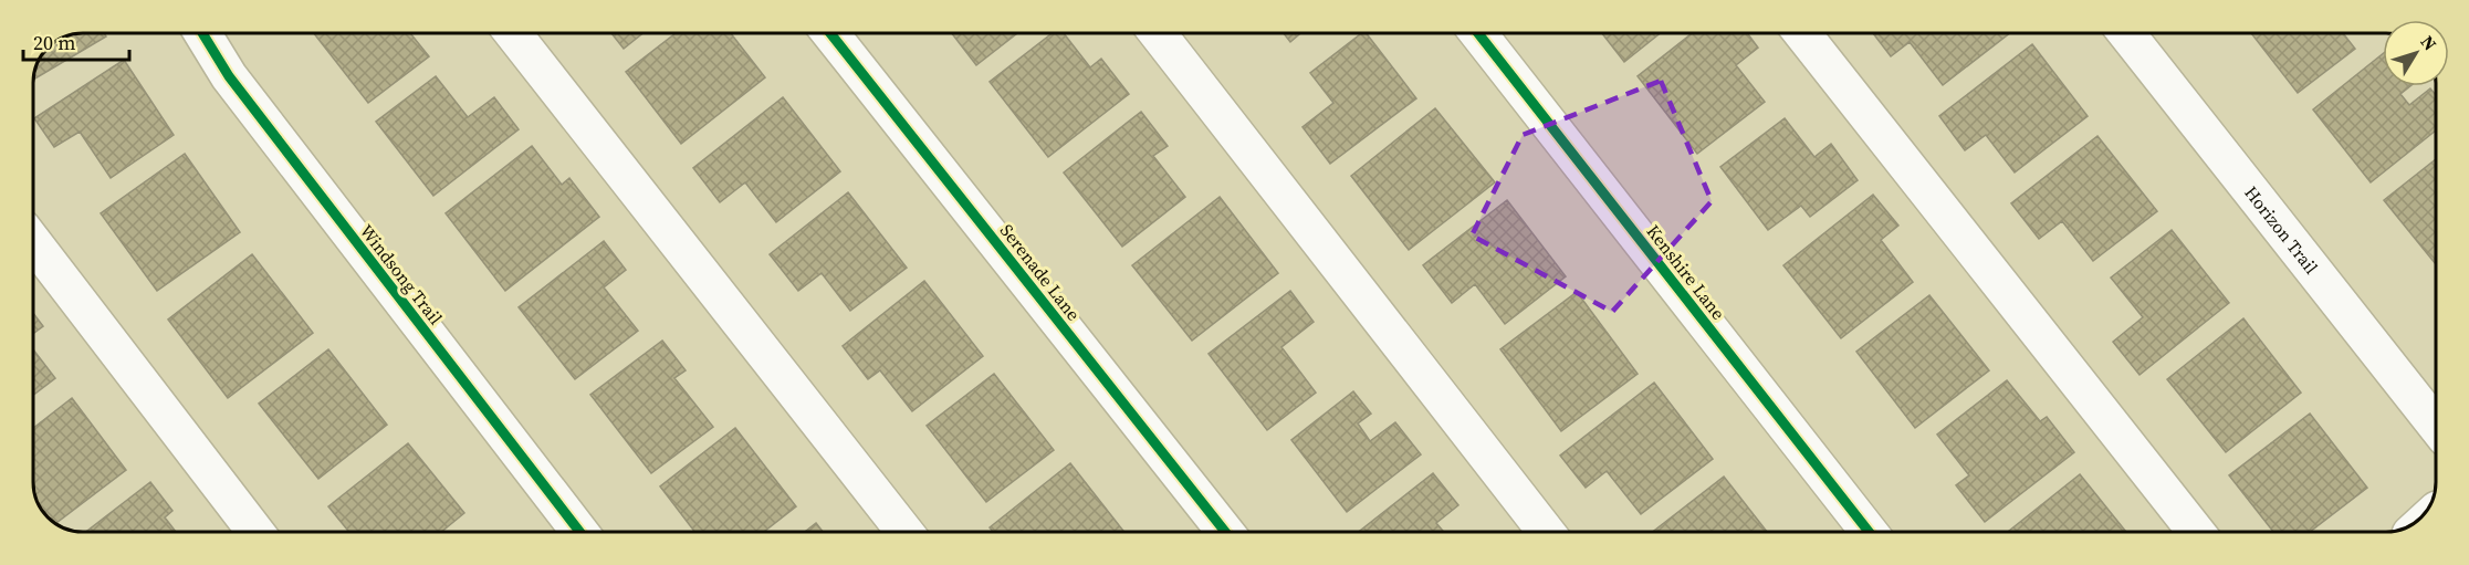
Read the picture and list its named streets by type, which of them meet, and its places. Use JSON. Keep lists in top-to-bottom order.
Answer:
{
  "streets": {
    "street": [
      "Horizon Trail",
      "Serenade Lane",
      "Kenshire Lane",
      "Windsong Trail"
    ]
  },
  "scale_bar": "20 m",
  "north": "top right"
}
